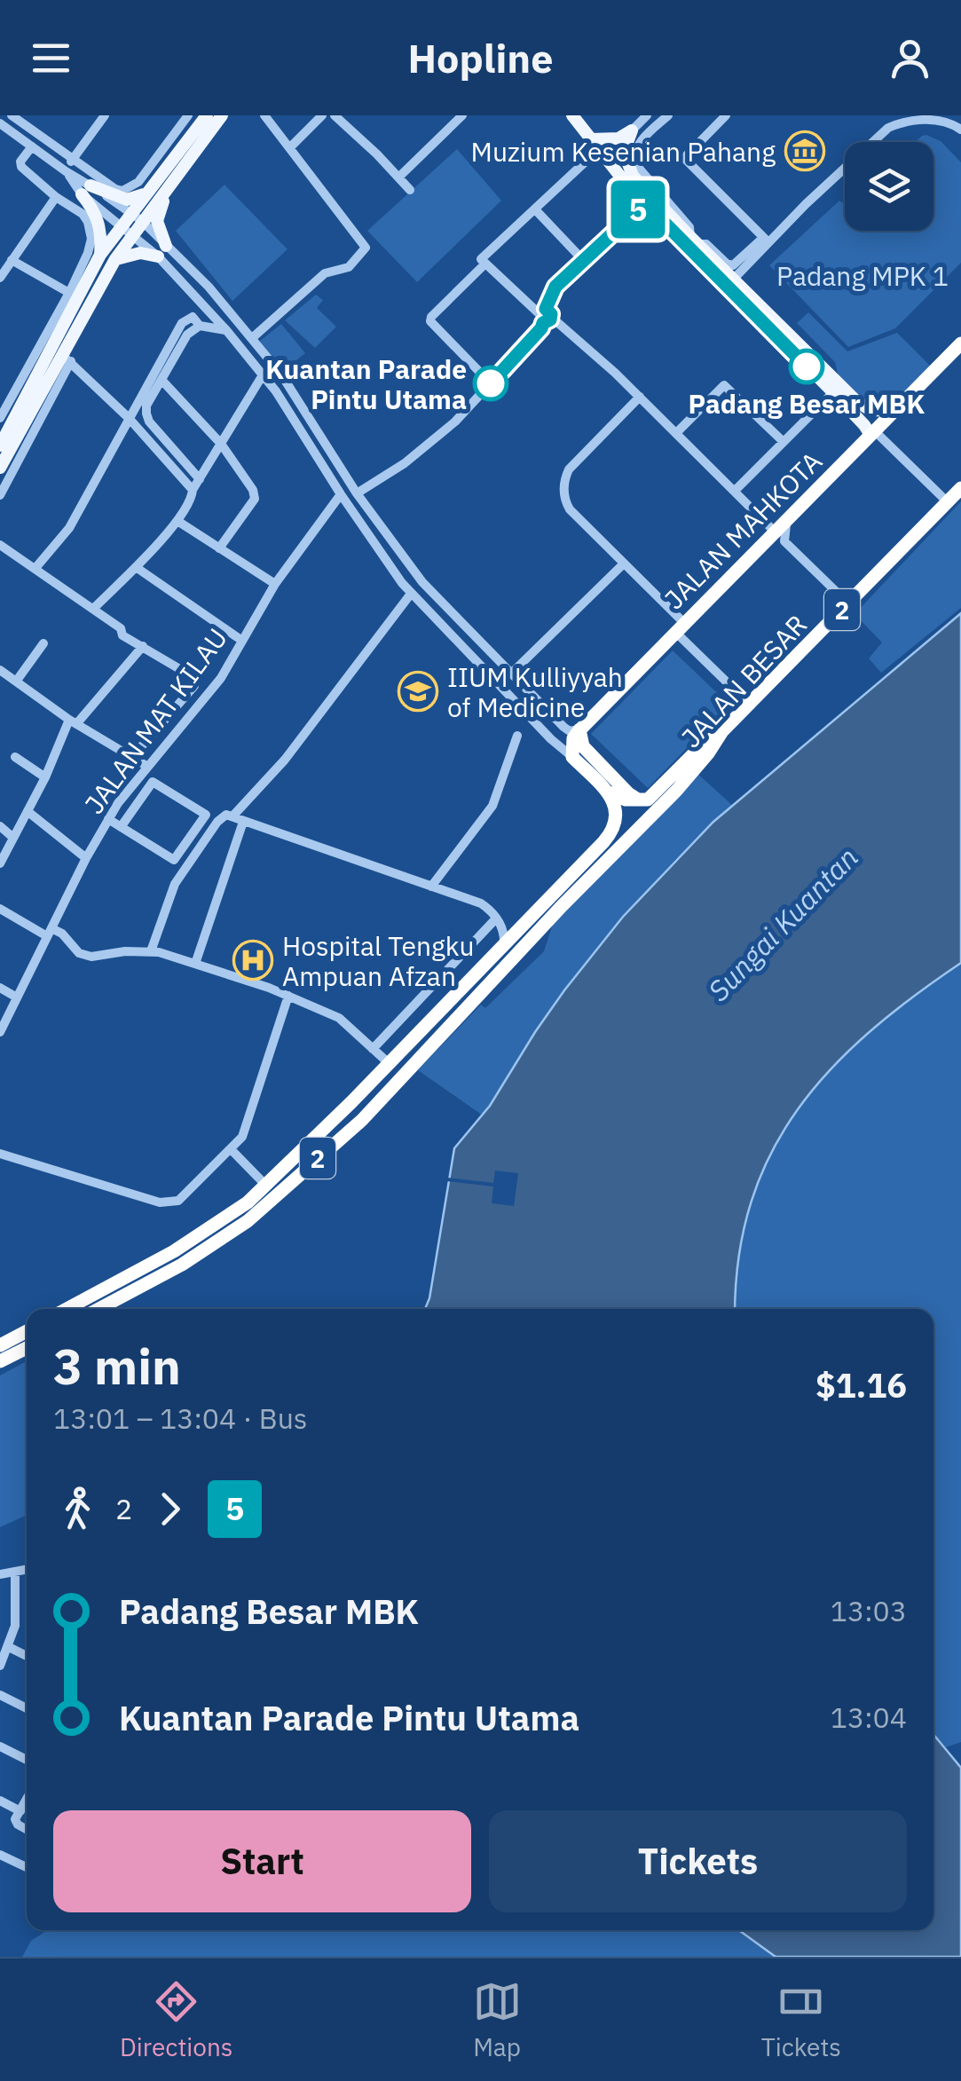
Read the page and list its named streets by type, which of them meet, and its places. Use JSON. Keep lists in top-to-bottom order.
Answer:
{
  "streets": {
    "highway": ["JALAN MAHKOTA", "2", "JALAN BESAR"],
    "street": ["JALAN MAT KILAU"]
  },
  "crossings": [
    ["2", "JALAN BESAR"]
  ],
  "water": ["Sungai Kuantan"],
  "parks": ["Padang MPK 1"],
  "places": {
    "museum": ["Muzium Kesenian Pahang"],
    "other": ["Padang Besar MBK", "Kuantan Parade Pintu Utama"],
    "school or university": ["IIUM Kulliyyah of Medicine"],
    "hospital": ["Hospital Tengku Ampuan Afzan"]
  },
  "lines": ["bus line 5"],
  "page": {
    "header": "Hopline",
    "on_map": "5",
    "heading": ["3 min", "13:01 – 13:04 · Bus", "$1.16"],
    "legs": ["2", "5"],
    "list": [
      {
        "name": "Padang Besar MBK",
        "value": "13:03"
      },
      {
        "name": "Kuantan Parade Pintu Utama",
        "value": "13:04"
      }
    ],
    "buttons": ["Start", "Tickets"],
    "tabs": ["Directions", "Map", "Tickets"]
  }
}
